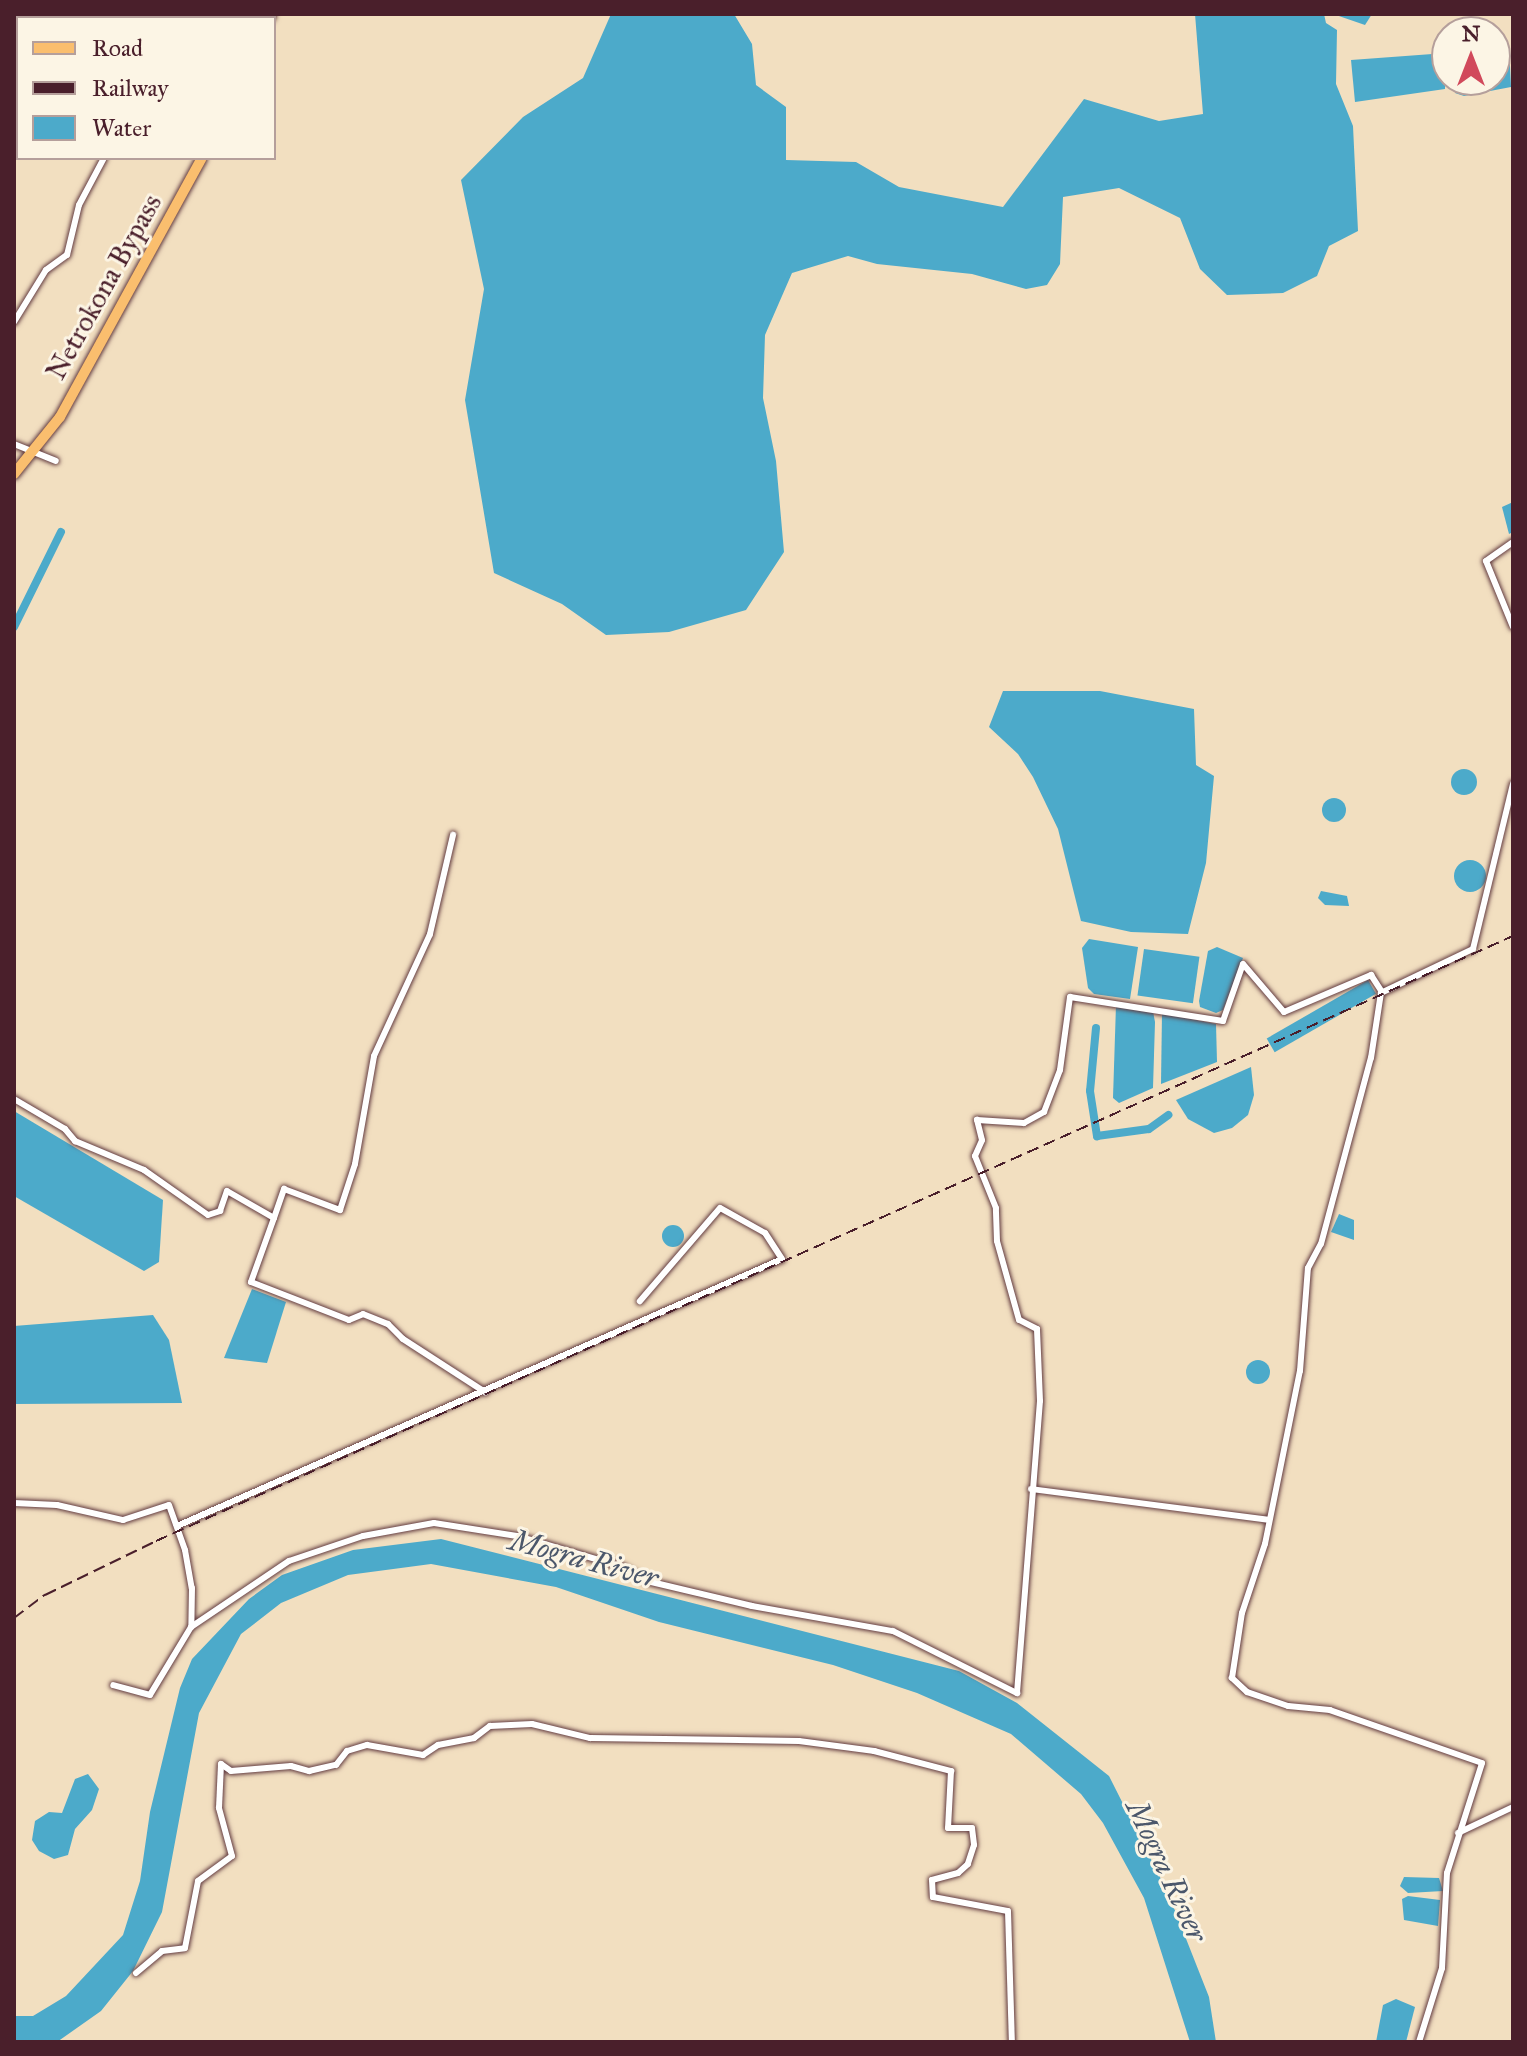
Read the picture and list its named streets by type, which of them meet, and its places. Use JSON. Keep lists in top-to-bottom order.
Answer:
{
  "streets": {
    "main road": ["Netrokona Bypass"]
  },
  "water": ["Mogra River"],
  "legend": ["Road", "Railway", "Water"],
  "north": "top"
}
